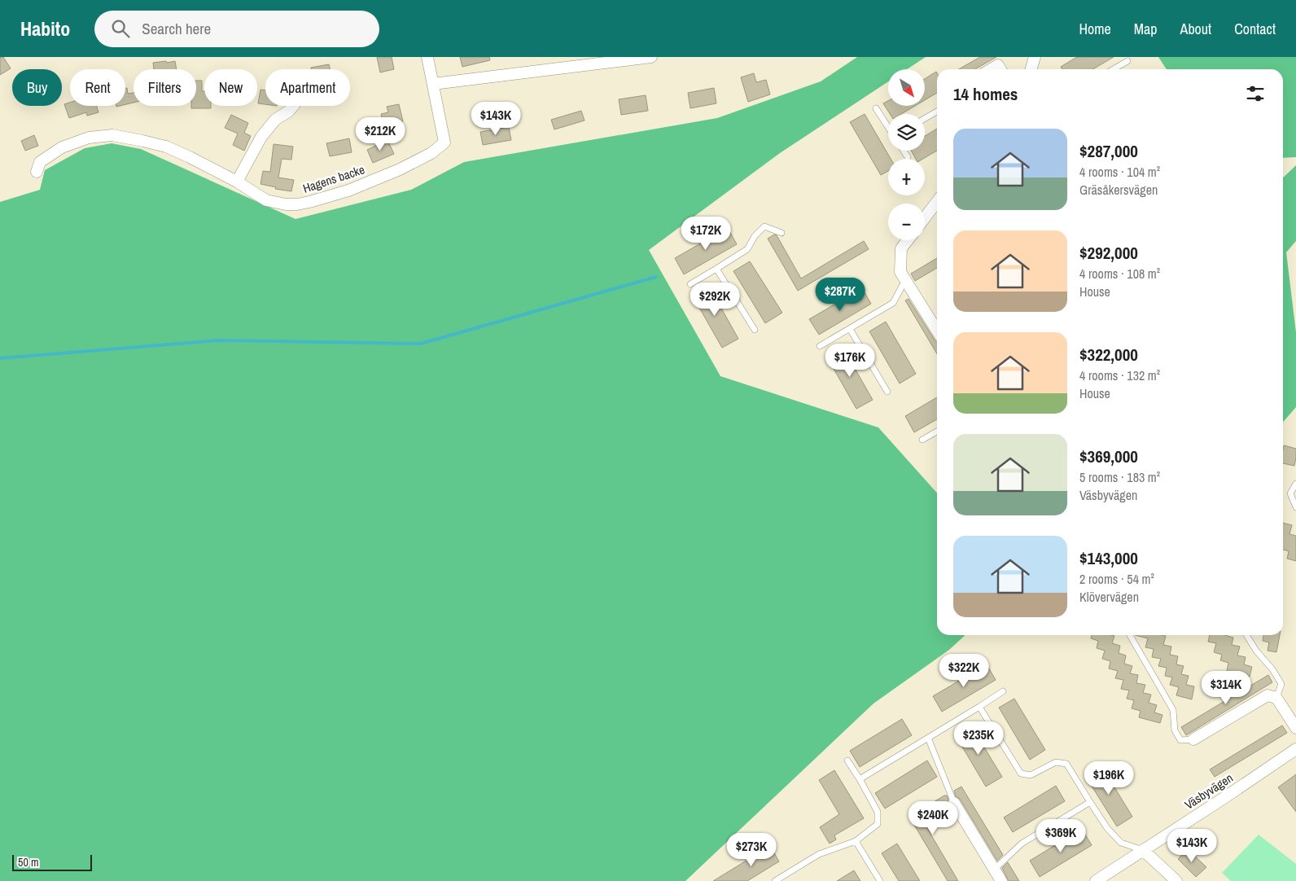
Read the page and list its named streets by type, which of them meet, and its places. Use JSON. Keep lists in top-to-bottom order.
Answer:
{
  "streets": {
    "street": ["Hagens backe", "Väsbyvägen"]
  },
  "scale_bar": "50 m",
  "north": "bottom right",
  "page": {
    "header": "Habito",
    "search": "Search here",
    "nav": [
      "Home",
      "Map",
      "About",
      "Contact"
    ],
    "map_buttons": ["+", "−"],
    "chip": [
      "Buy",
      "Rent",
      "Filters",
      "New",
      "Apartment"
    ],
    "heading": "14 homes",
    "price": [
      "$143K",
      "$212K",
      "$172K",
      "$287K",
      "$292K",
      "$176K",
      "$322K",
      "$314K",
      "$235K",
      "$196K",
      "$240K",
      "$369K",
      "$143K",
      "$273K"
    ],
    "list": [
      {
        "name": "$287,000",
        "note": "4 rooms · 104 m² · Gräsåkersvägen"
      },
      {
        "name": "$292,000",
        "note": "4 rooms · 108 m² · House"
      },
      {
        "name": "$322,000",
        "note": "4 rooms · 132 m² · House"
      },
      {
        "name": "$369,000",
        "note": "5 rooms · 183 m² · Väsbyvägen"
      },
      {
        "name": "$143,000",
        "note": "2 rooms · 54 m² · Klövervägen"
      }
    ],
    "scale": "50 m"
  }
}
